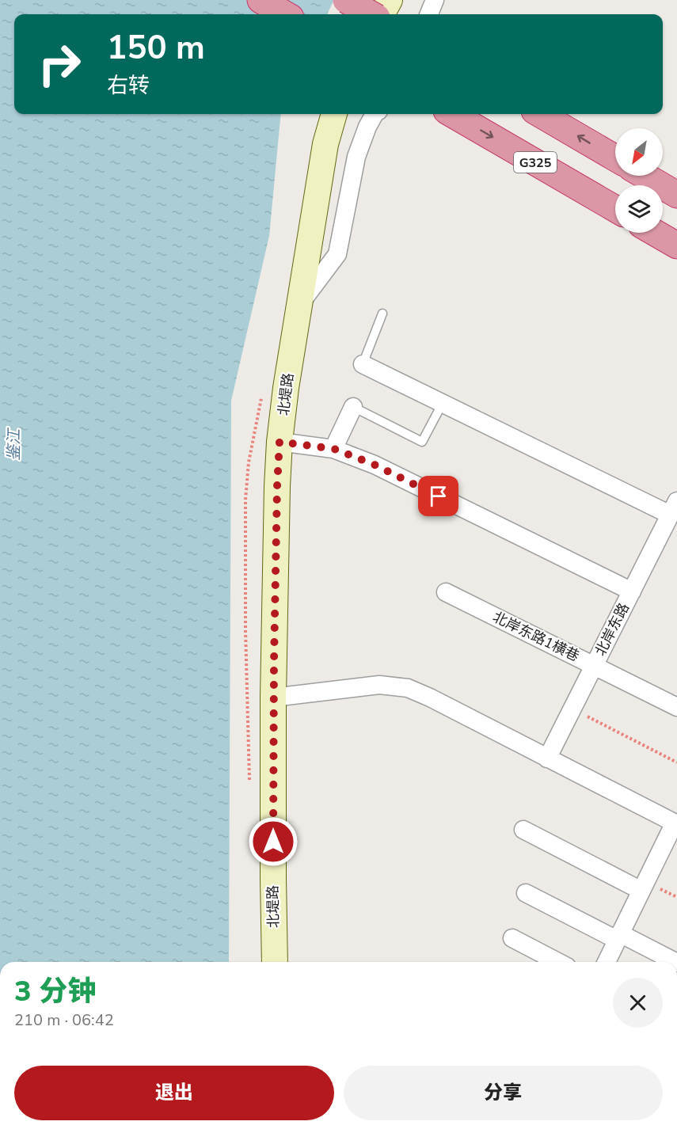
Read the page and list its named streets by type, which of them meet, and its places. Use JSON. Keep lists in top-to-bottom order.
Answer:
{
  "streets": {
    "highway": ["G325"],
    "main road": ["北堤路"],
    "street": ["北岸东路", "北岸东路1横巷"]
  },
  "crossings": [
    ["北岸东路", "北岸东路1横巷"]
  ],
  "water": ["鉴江"],
  "north": "bottom left",
  "page": {
    "turn": ["150 m", "右转"],
    "heading": ["3 分钟", "210 m · 06:42"],
    "buttons": ["退出", "分享"]
  }
}
